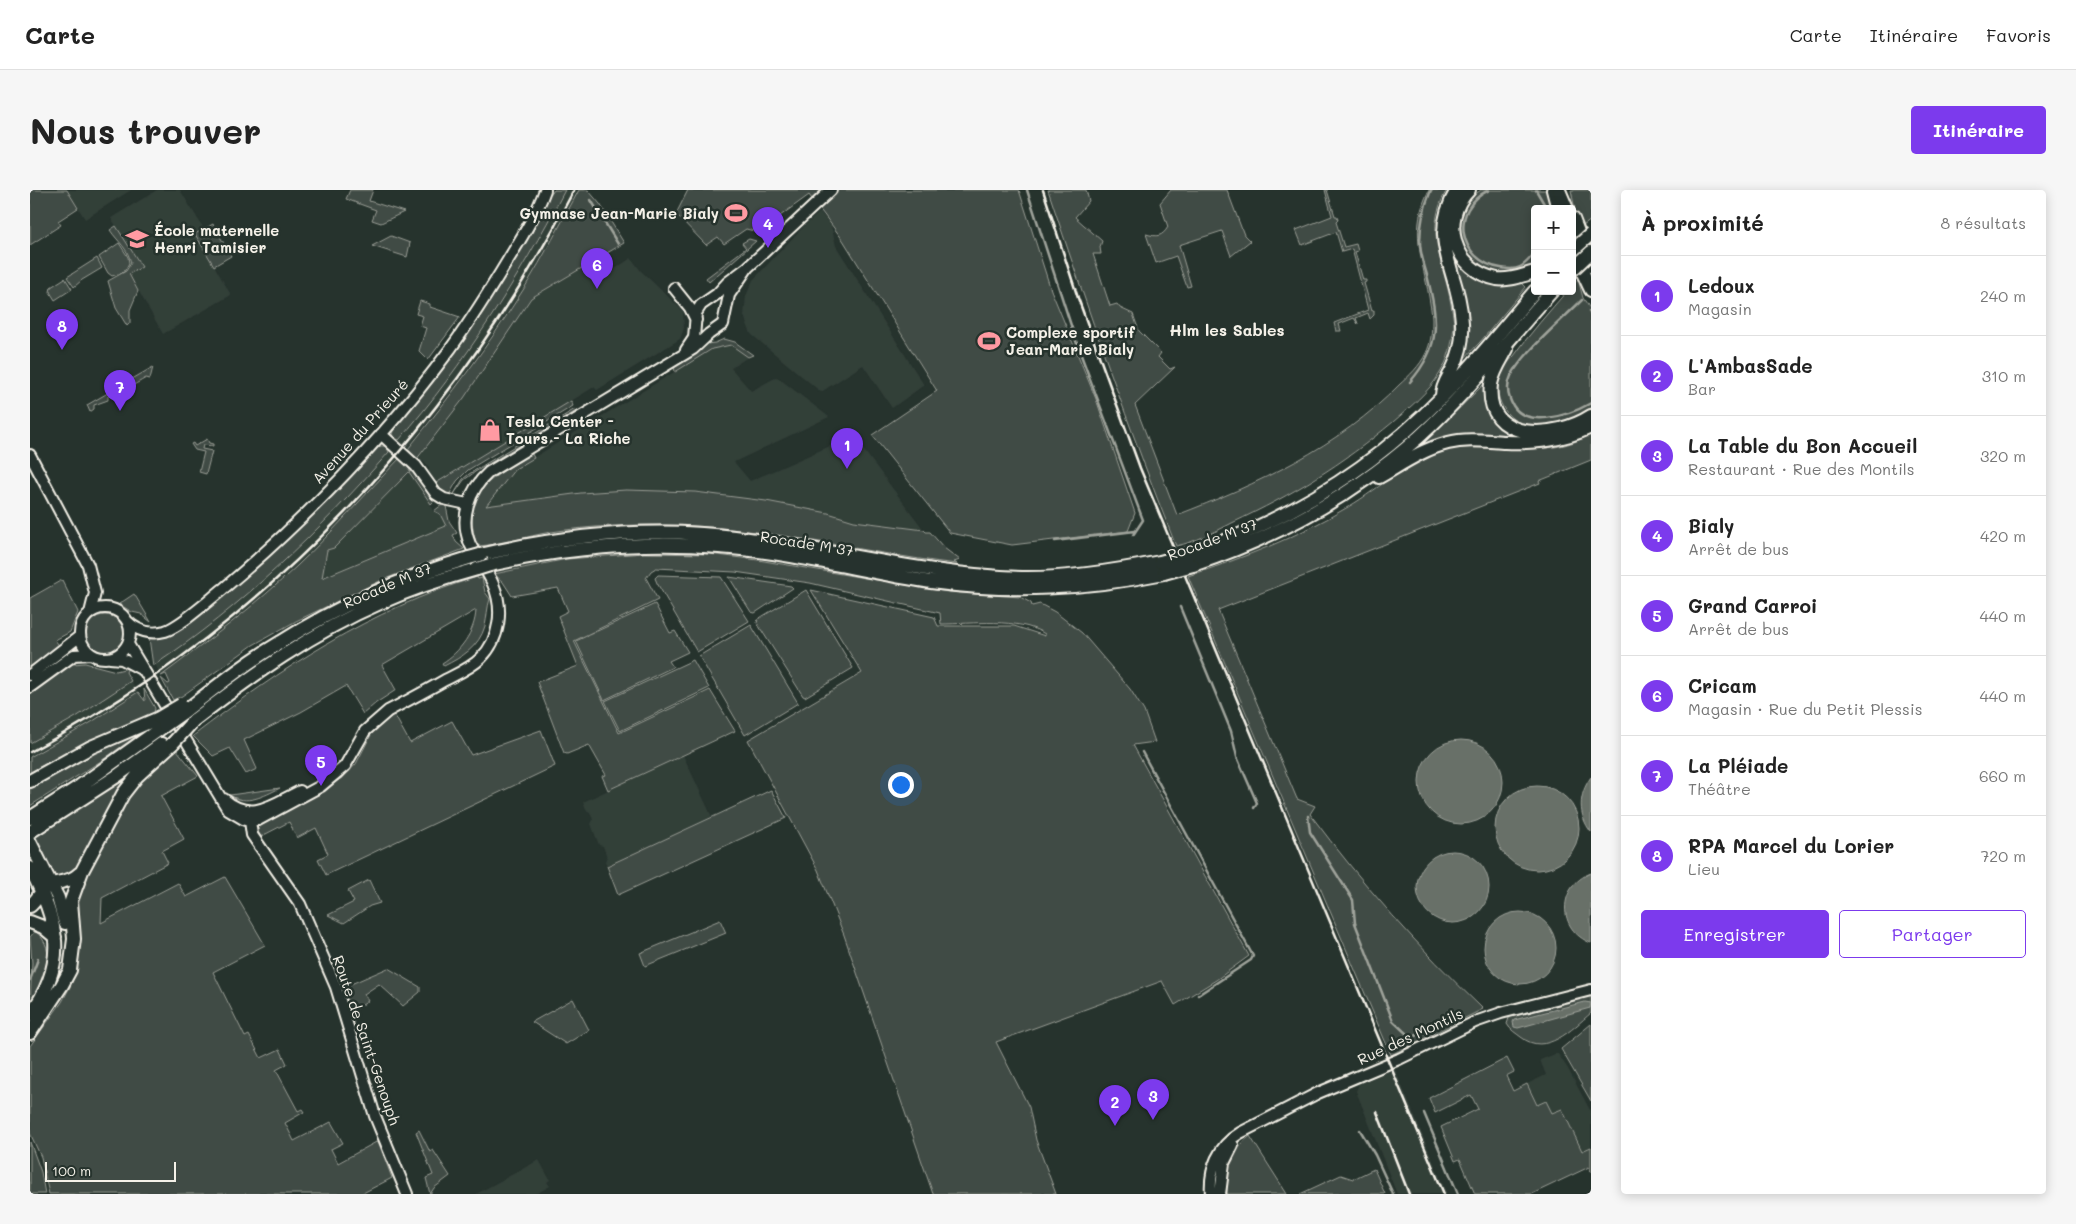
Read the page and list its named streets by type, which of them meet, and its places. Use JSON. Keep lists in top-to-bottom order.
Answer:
{
  "streets": {
    "main road": ["Rocade M 37"],
    "street": ["Avenue du Prieuré", "Rue des Montils", "Route de Saint-Genouph"]
  },
  "districts": ["Hlm les Sables"],
  "places": {
    "sports": ["Gymnase Jean-Marie Bialy", "Complexe sportif Jean-Marie Bialy"],
    "school or university": ["École maternelle Henri Tamisier"],
    "shop": ["Tesla Center - Tours - La Riche"]
  },
  "scale_bar": "100 m",
  "page": {
    "header": "Carte",
    "nav": ["Carte", "Itinéraire", "Favoris"],
    "buttons": [
      "Itinéraire",
      ["Enregistrer", "Partager"]
    ],
    "title": "Nous trouver",
    "heading": ["À proximité", "8 résultats"],
    "map_buttons": ["+", "−"],
    "pins": [
      "4",
      "6",
      "8",
      "7",
      "1",
      "5",
      "3",
      "2"
    ],
    "list": [
      {
        "mark": "1",
        "name": "Ledoux",
        "note": "Magasin",
        "value": "240 m"
      },
      {
        "mark": "2",
        "name": "L'AmbasSade",
        "note": "Bar",
        "value": "310 m"
      },
      {
        "mark": "3",
        "name": "La Table du Bon Accueil",
        "note": "Restaurant · Rue des Montils",
        "value": "320 m"
      },
      {
        "mark": "4",
        "name": "Bialy",
        "note": "Arrêt de bus",
        "value": "420 m"
      },
      {
        "mark": "5",
        "name": "Grand Carroi",
        "note": "Arrêt de bus",
        "value": "440 m"
      },
      {
        "mark": "6",
        "name": "Cricam",
        "note": "Magasin · Rue du Petit Plessis",
        "value": "440 m"
      },
      {
        "mark": "7",
        "name": "La Pléiade",
        "note": "Théâtre",
        "value": "660 m"
      },
      {
        "mark": "8",
        "name": "RPA Marcel du Lorier",
        "note": "Lieu",
        "value": "720 m"
      }
    ],
    "scale": "100 m"
  }
}
